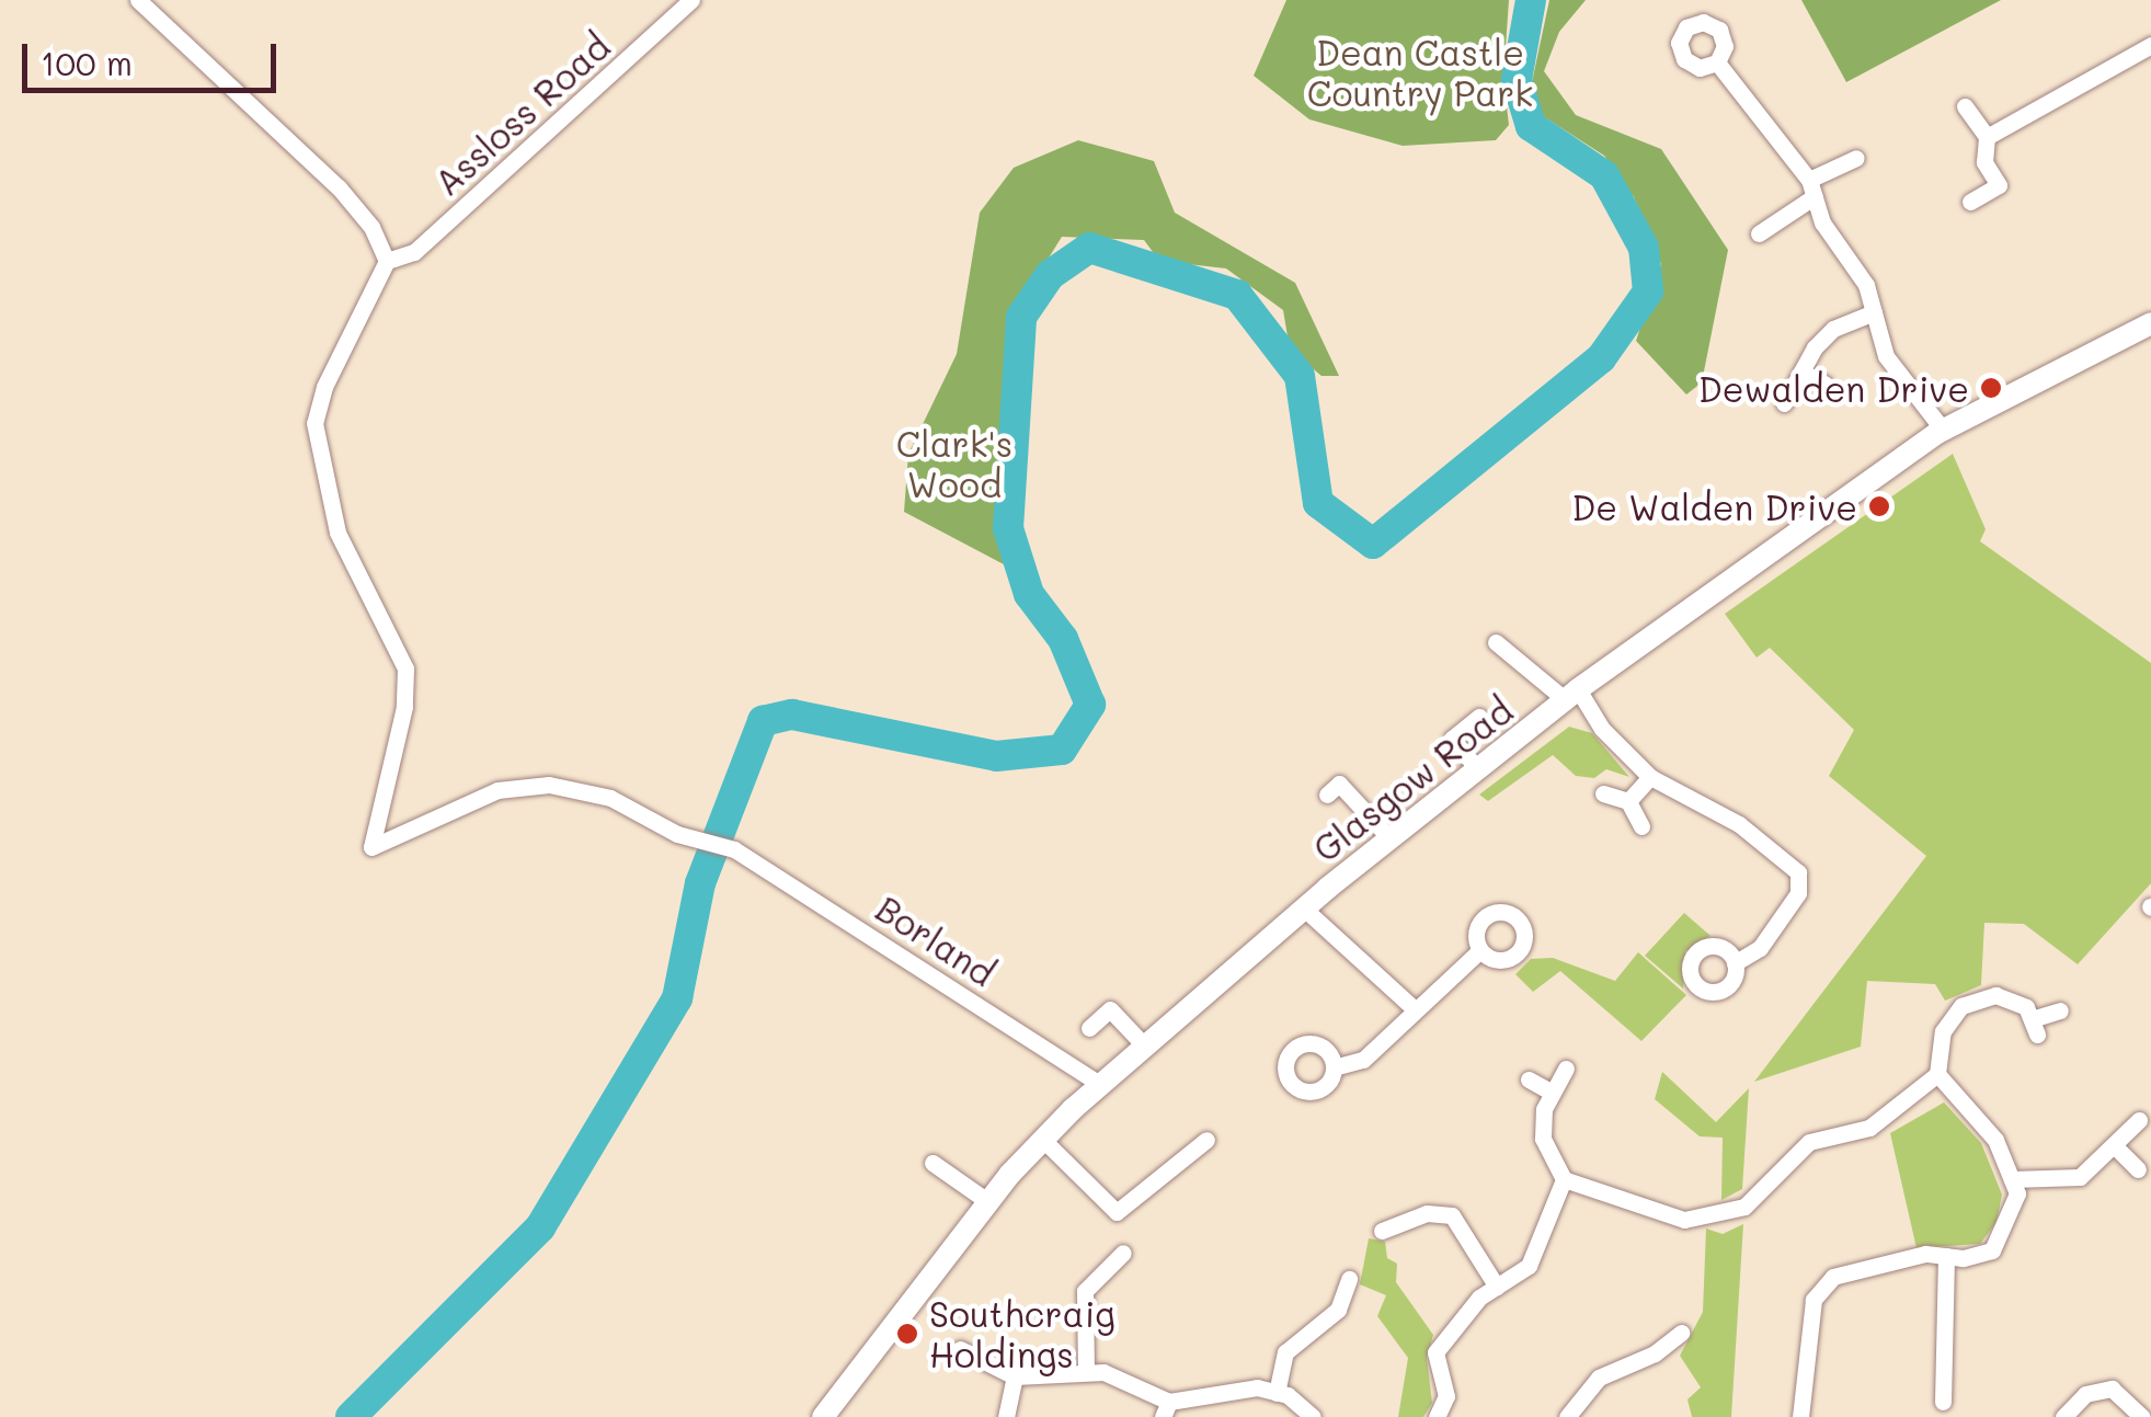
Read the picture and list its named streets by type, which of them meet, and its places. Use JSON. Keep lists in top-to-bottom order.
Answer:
{
  "streets": {
    "main road": ["Glasgow Road"],
    "street": ["Assloss Road", "Borland"]
  },
  "crossings": [
    ["Assloss Road", "Borland"],
    ["Glasgow Road", "Borland"]
  ],
  "parks": ["Dean Castle Country Park", "Clark's Wood"],
  "places": ["Dewalden Drive", "De Walden Drive", "Southcraig Holdings"],
  "scale_bar": "100 m"
}
